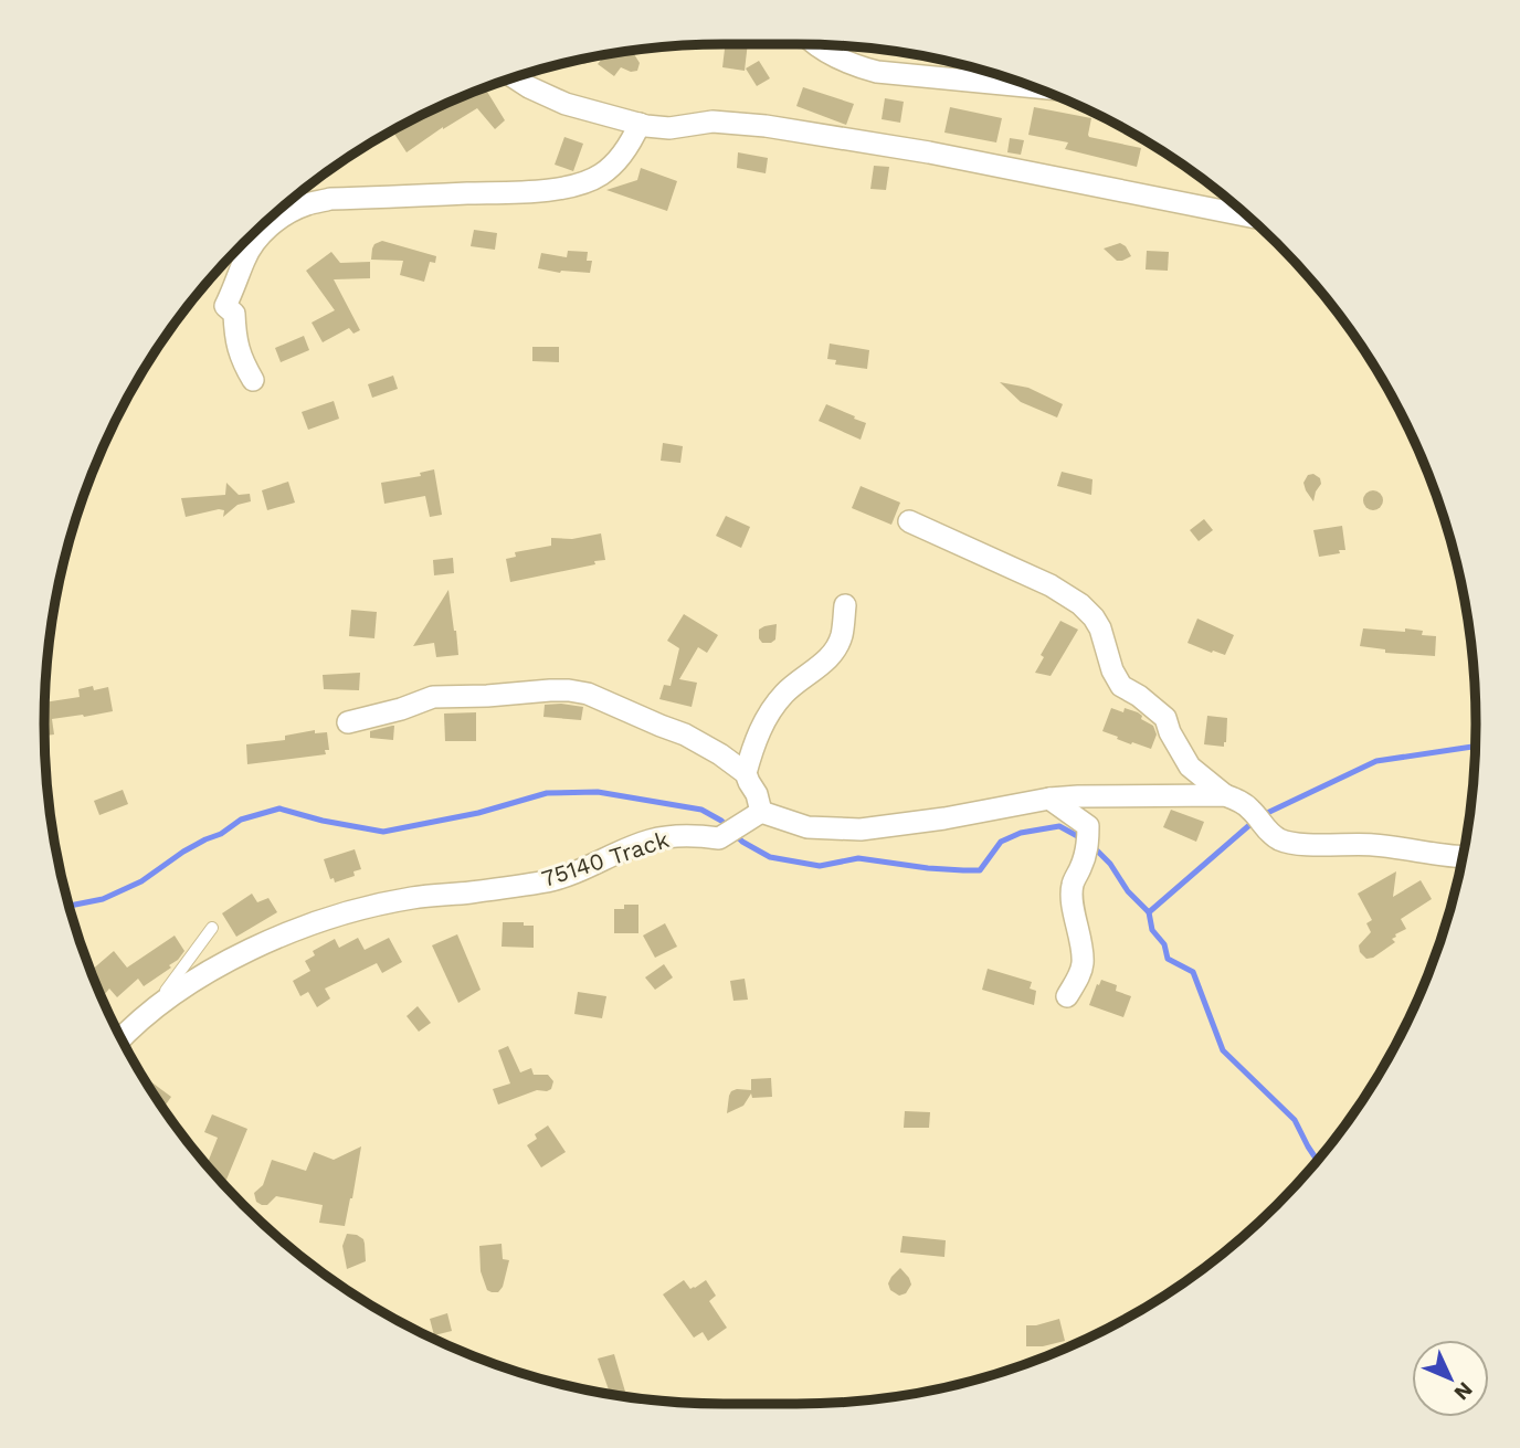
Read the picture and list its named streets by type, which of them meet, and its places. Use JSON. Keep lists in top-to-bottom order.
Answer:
{
  "streets": {
    "street": ["75140 Track"]
  },
  "north": "bottom right"
}
